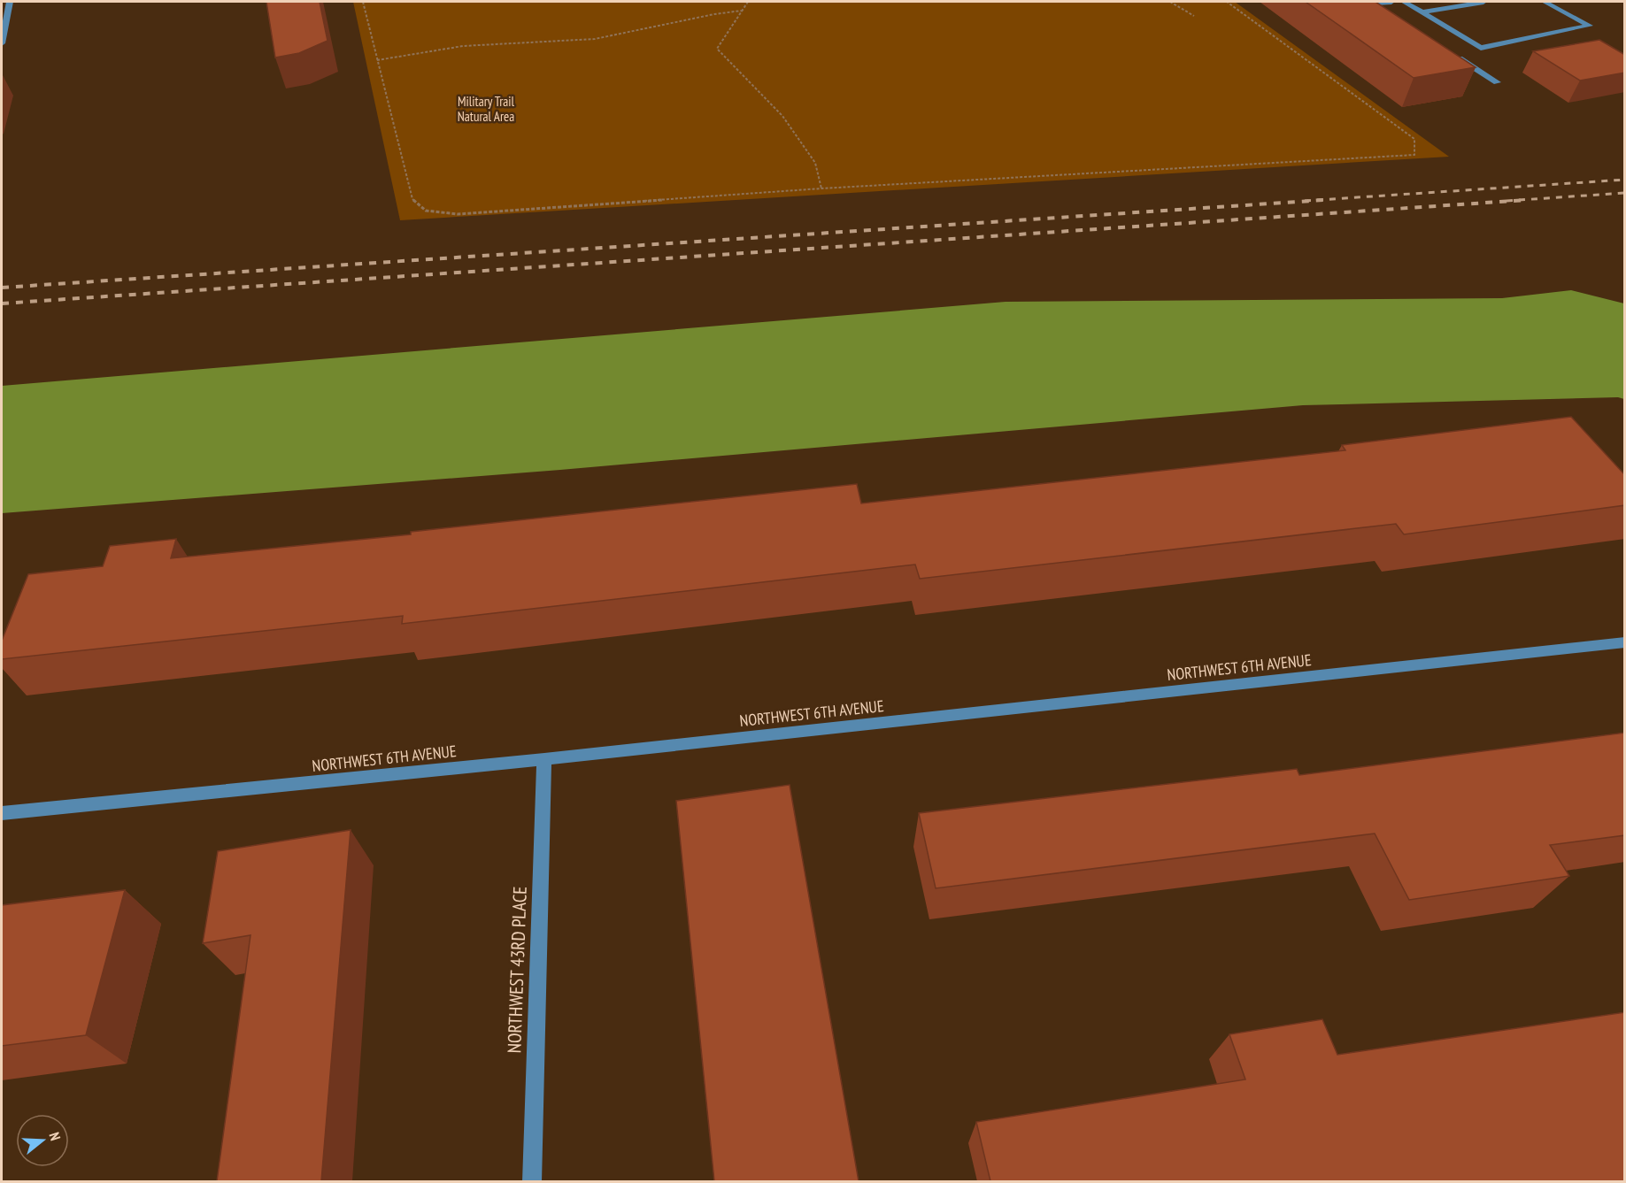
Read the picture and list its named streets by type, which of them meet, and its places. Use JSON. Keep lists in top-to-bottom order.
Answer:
{
  "streets": {
    "street": ["NORTHWEST 6TH AVENUE", "NORTHWEST 43RD PLACE"]
  },
  "crossings": [
    ["NORTHWEST 6TH AVENUE", "NORTHWEST 43RD PLACE"]
  ],
  "parks": ["Military Trail Natural Area"],
  "north": "right"
}
